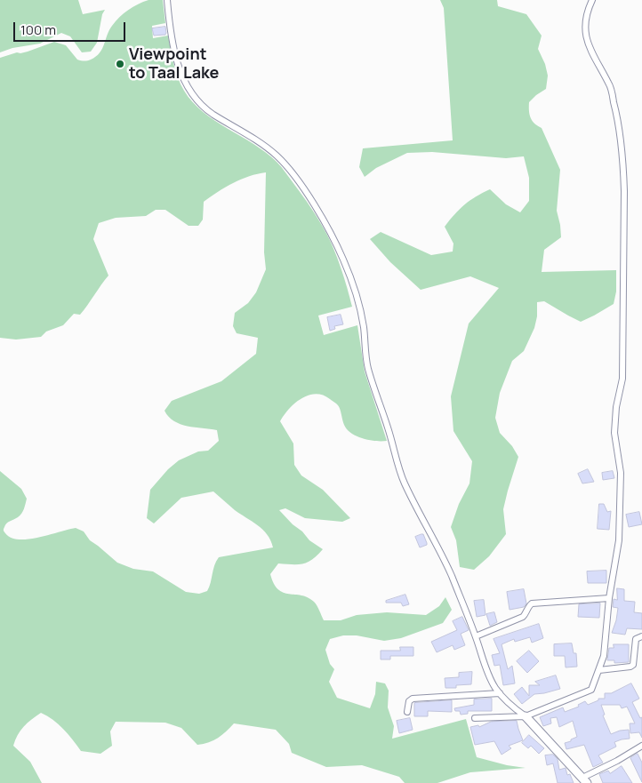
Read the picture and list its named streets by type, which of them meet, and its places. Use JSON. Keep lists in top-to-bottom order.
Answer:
{
  "places": ["Viewpoint to Taal Lake"],
  "scale_bar": "100 m"
}
